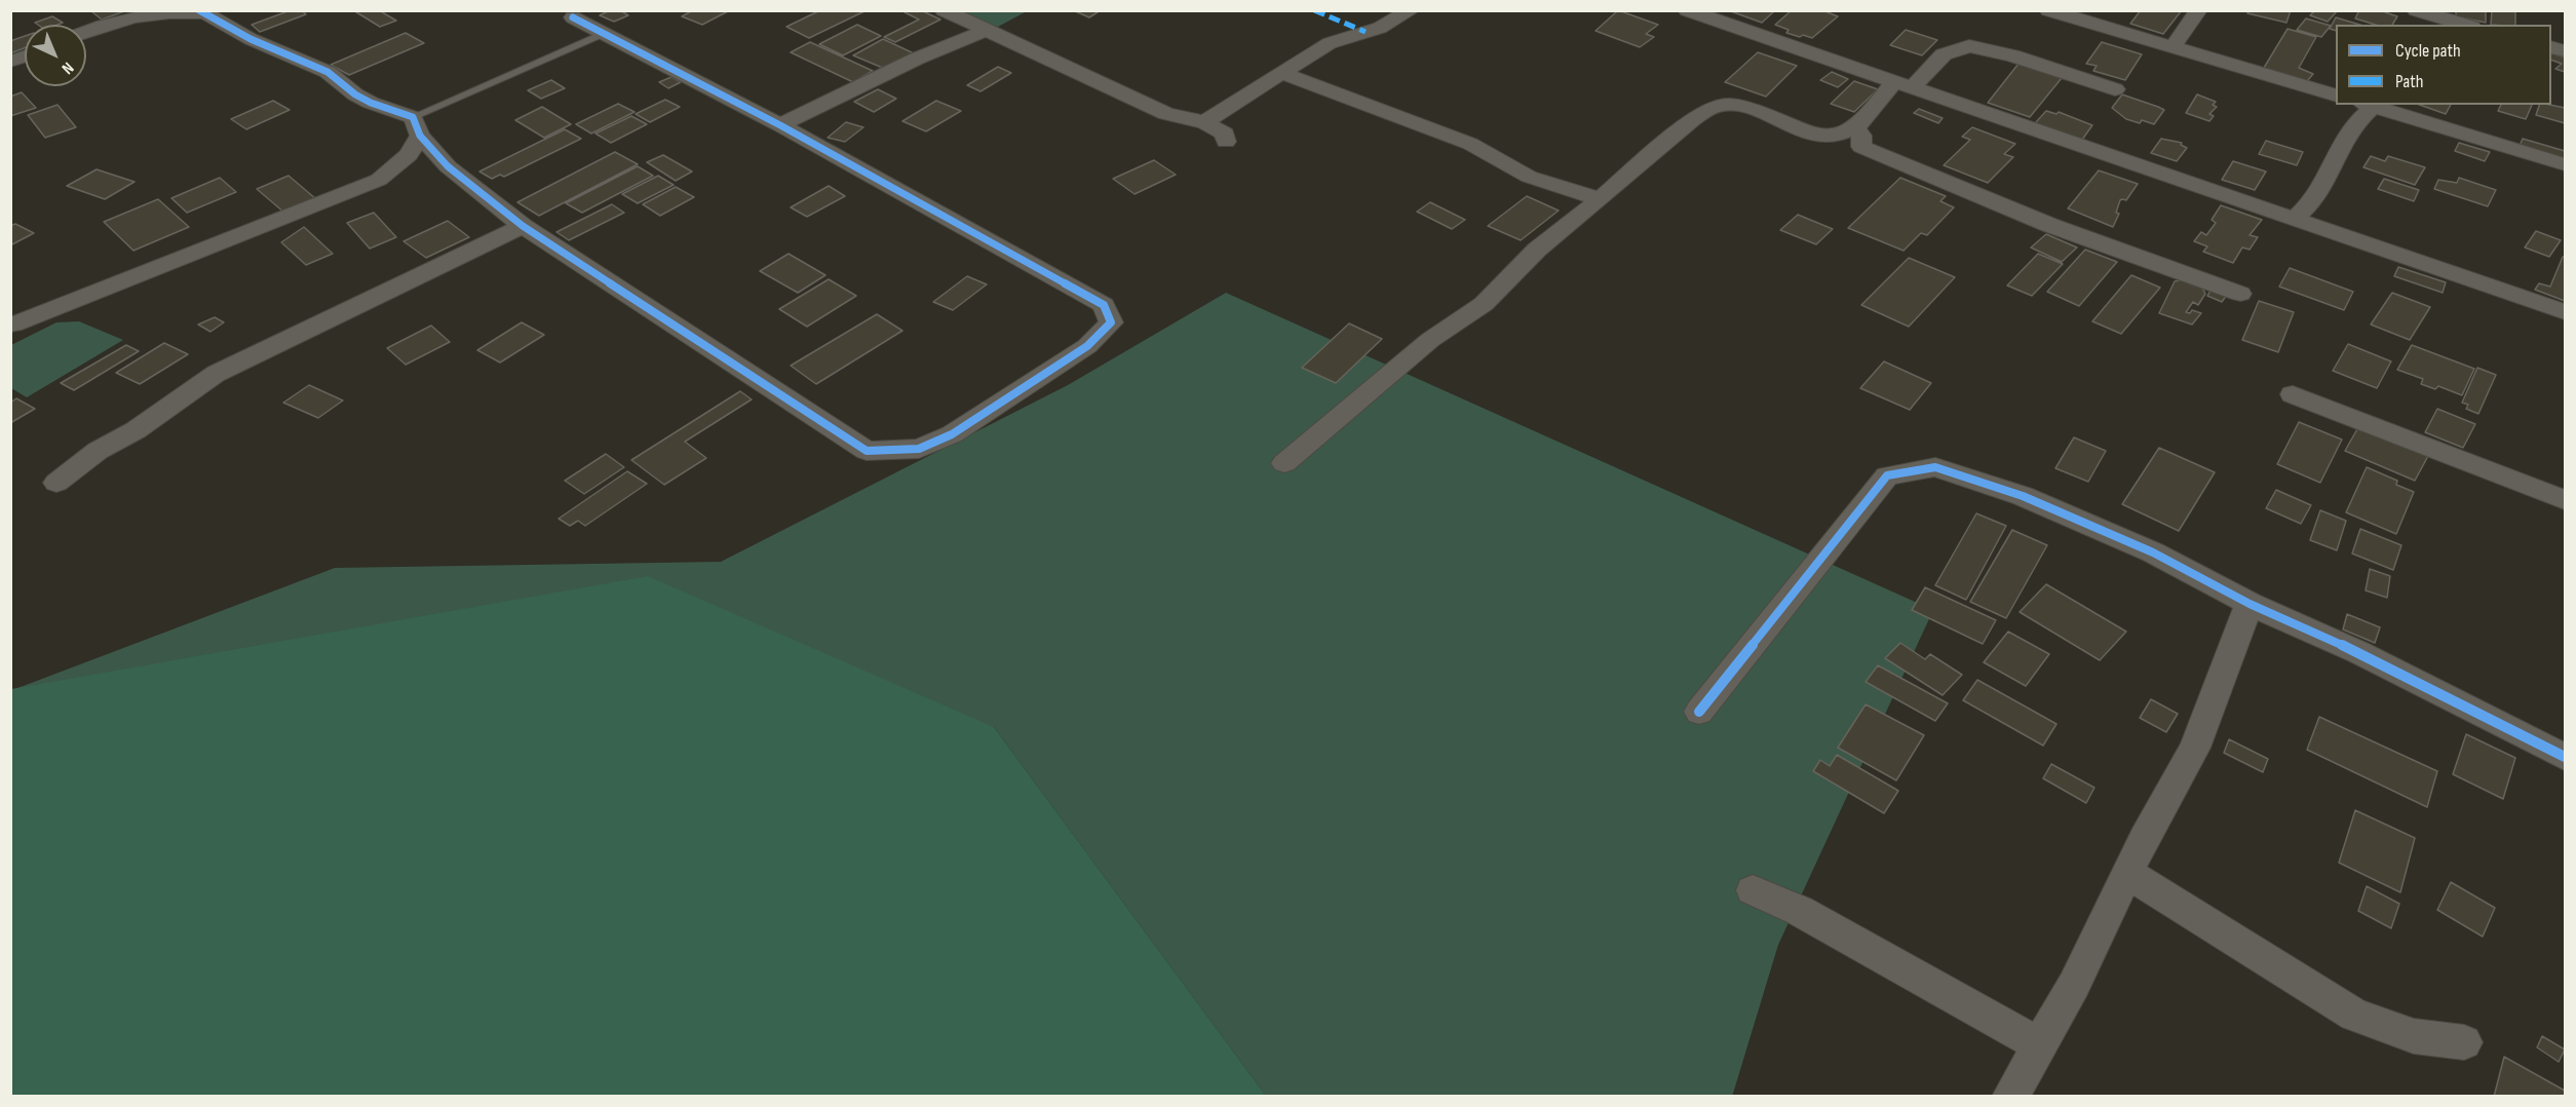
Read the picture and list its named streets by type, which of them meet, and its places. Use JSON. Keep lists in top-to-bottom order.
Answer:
{
  "legend": ["Cycle path", "Path"],
  "north": "bottom right"
}
